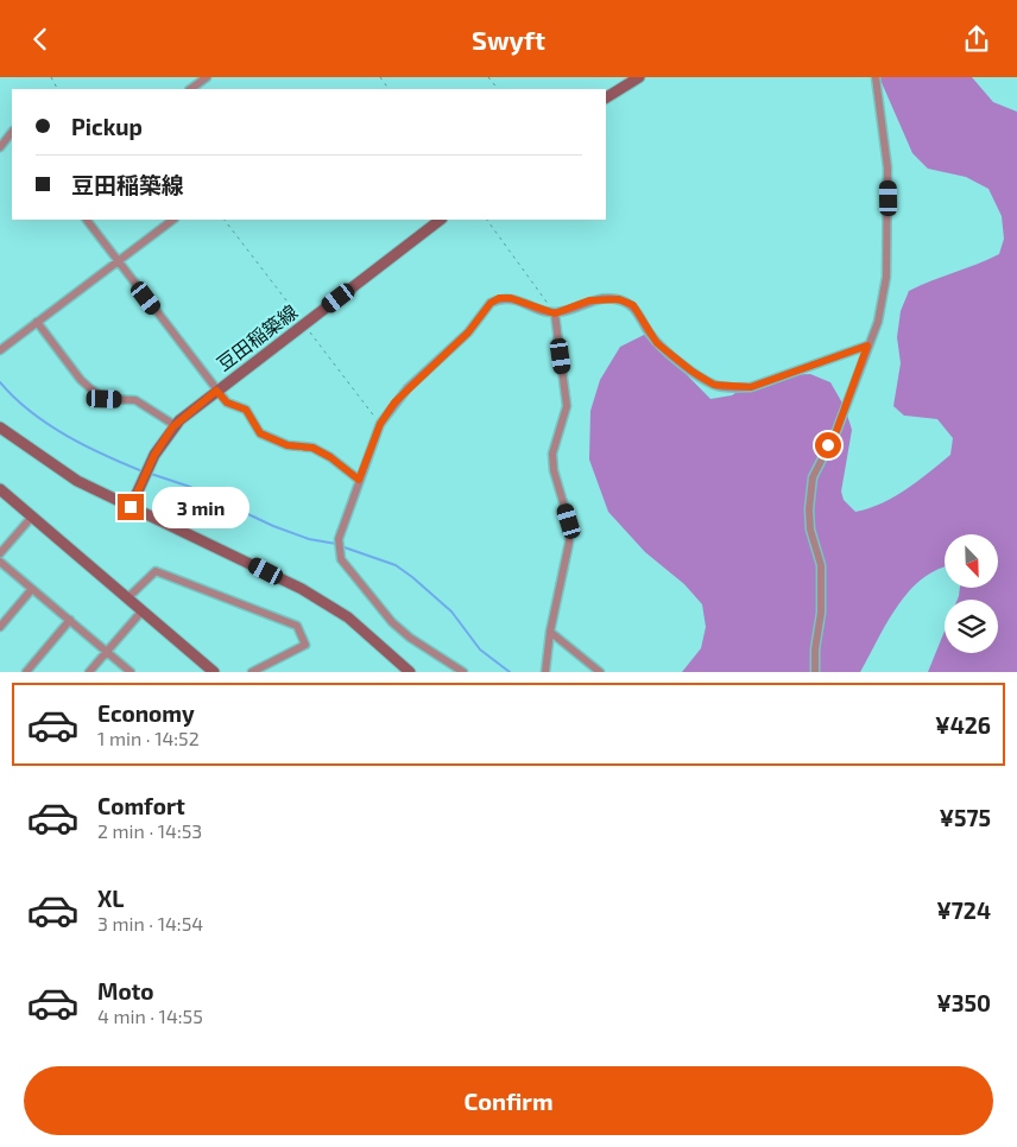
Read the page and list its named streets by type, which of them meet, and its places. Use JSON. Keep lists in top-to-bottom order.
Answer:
{
  "streets": {
    "main road": ["豆田稲築線"]
  },
  "north": "bottom right",
  "page": {
    "header": "Swyft",
    "banner": ["Pickup", "豆田稲築線"],
    "bubble": "3 min",
    "list": [
      {
        "name": "Economy",
        "note": "1 min · 14:52",
        "value": "¥426"
      },
      {
        "name": "Comfort",
        "note": "2 min · 14:53",
        "value": "¥575"
      },
      {
        "name": "XL",
        "note": "3 min · 14:54",
        "value": "¥724"
      },
      {
        "name": "Moto",
        "note": "4 min · 14:55",
        "value": "¥350"
      }
    ],
    "buttons": "Confirm"
  }
}
